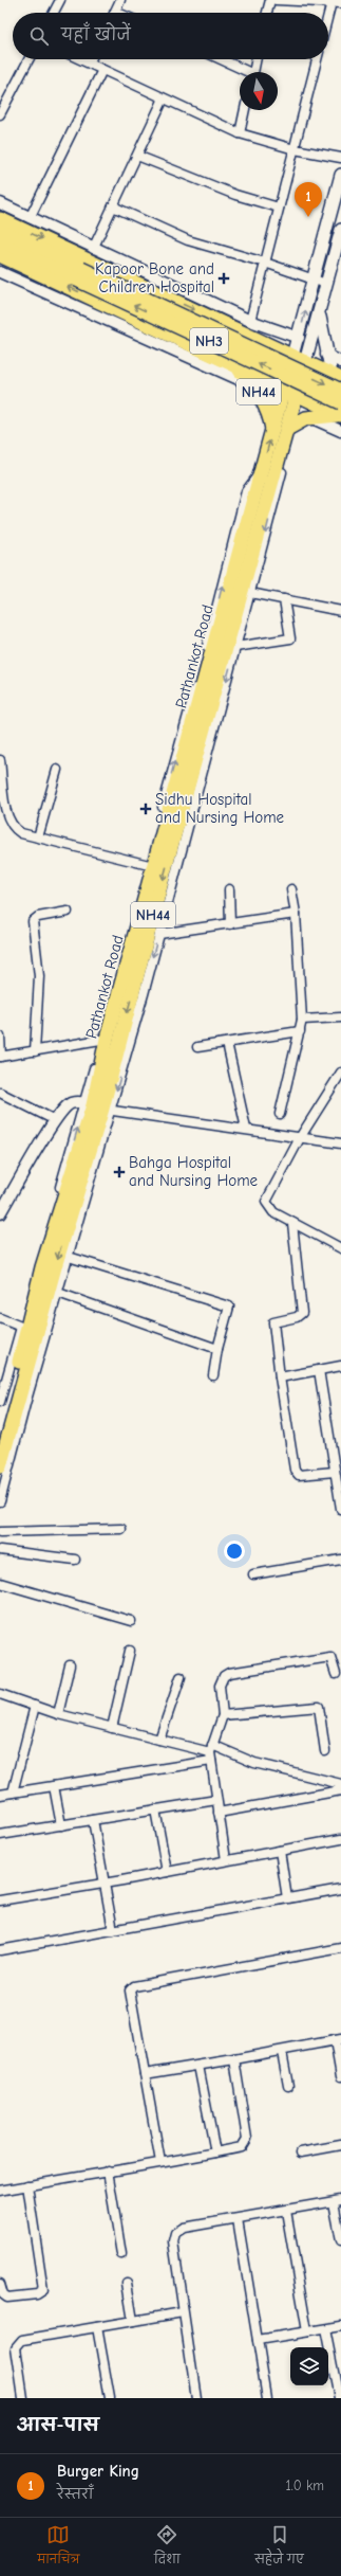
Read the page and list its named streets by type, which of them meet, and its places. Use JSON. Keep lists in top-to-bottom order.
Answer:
{
  "streets": {
    "highway": ["NH3", "NH44", "Pathankot Road"]
  },
  "crossings": [
    ["NH44", "Pathankot Road"]
  ],
  "places": {
    "health": ["Kapoor Bone and Children Hospital", "Sidhu Hospital and Nursing Home", "Bahga Hospital and Nursing Home"]
  },
  "north": "bottom",
  "page": {
    "search": "यहाँ खोजें",
    "pins": "1",
    "heading": "आस-पास",
    "list": [
      {
        "mark": "1",
        "name": "Burger King",
        "note": "रेस्तराँ",
        "value": "1.0 km"
      }
    ],
    "nav": ["मानचित्र", "दिशा", "सहेजे गए"]
  }
}
